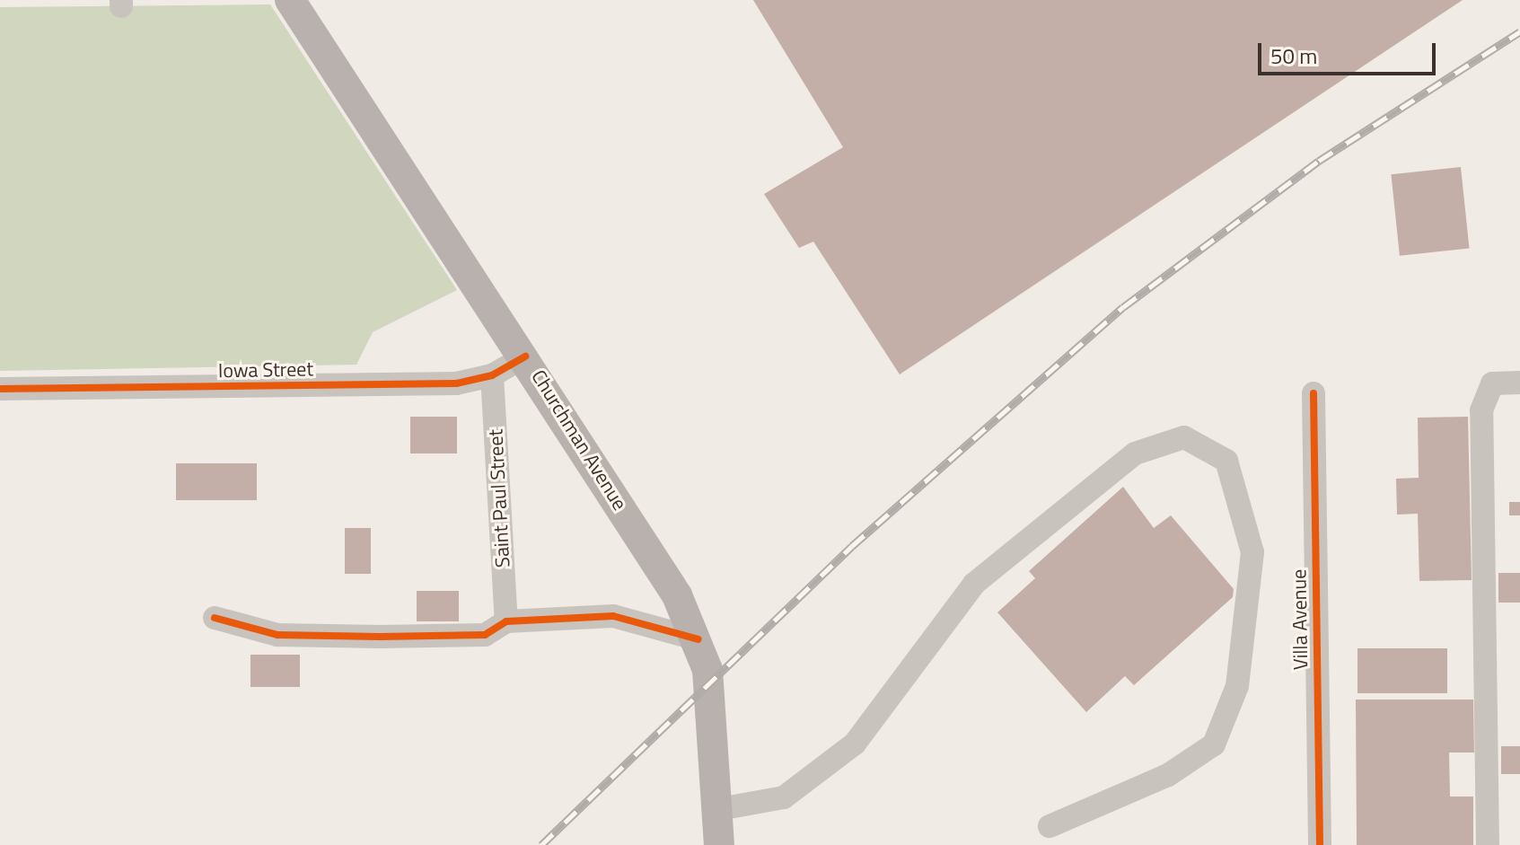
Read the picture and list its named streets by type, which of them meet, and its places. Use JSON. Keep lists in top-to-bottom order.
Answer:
{
  "streets": {
    "main road": ["Churchman Avenue"],
    "street": ["Iowa Street", "Saint Paul Street", "Villa Avenue"]
  },
  "crossings": [
    ["Iowa Street", "Churchman Avenue"],
    ["Iowa Street", "Saint Paul Street"]
  ],
  "scale_bar": "50 m"
}
